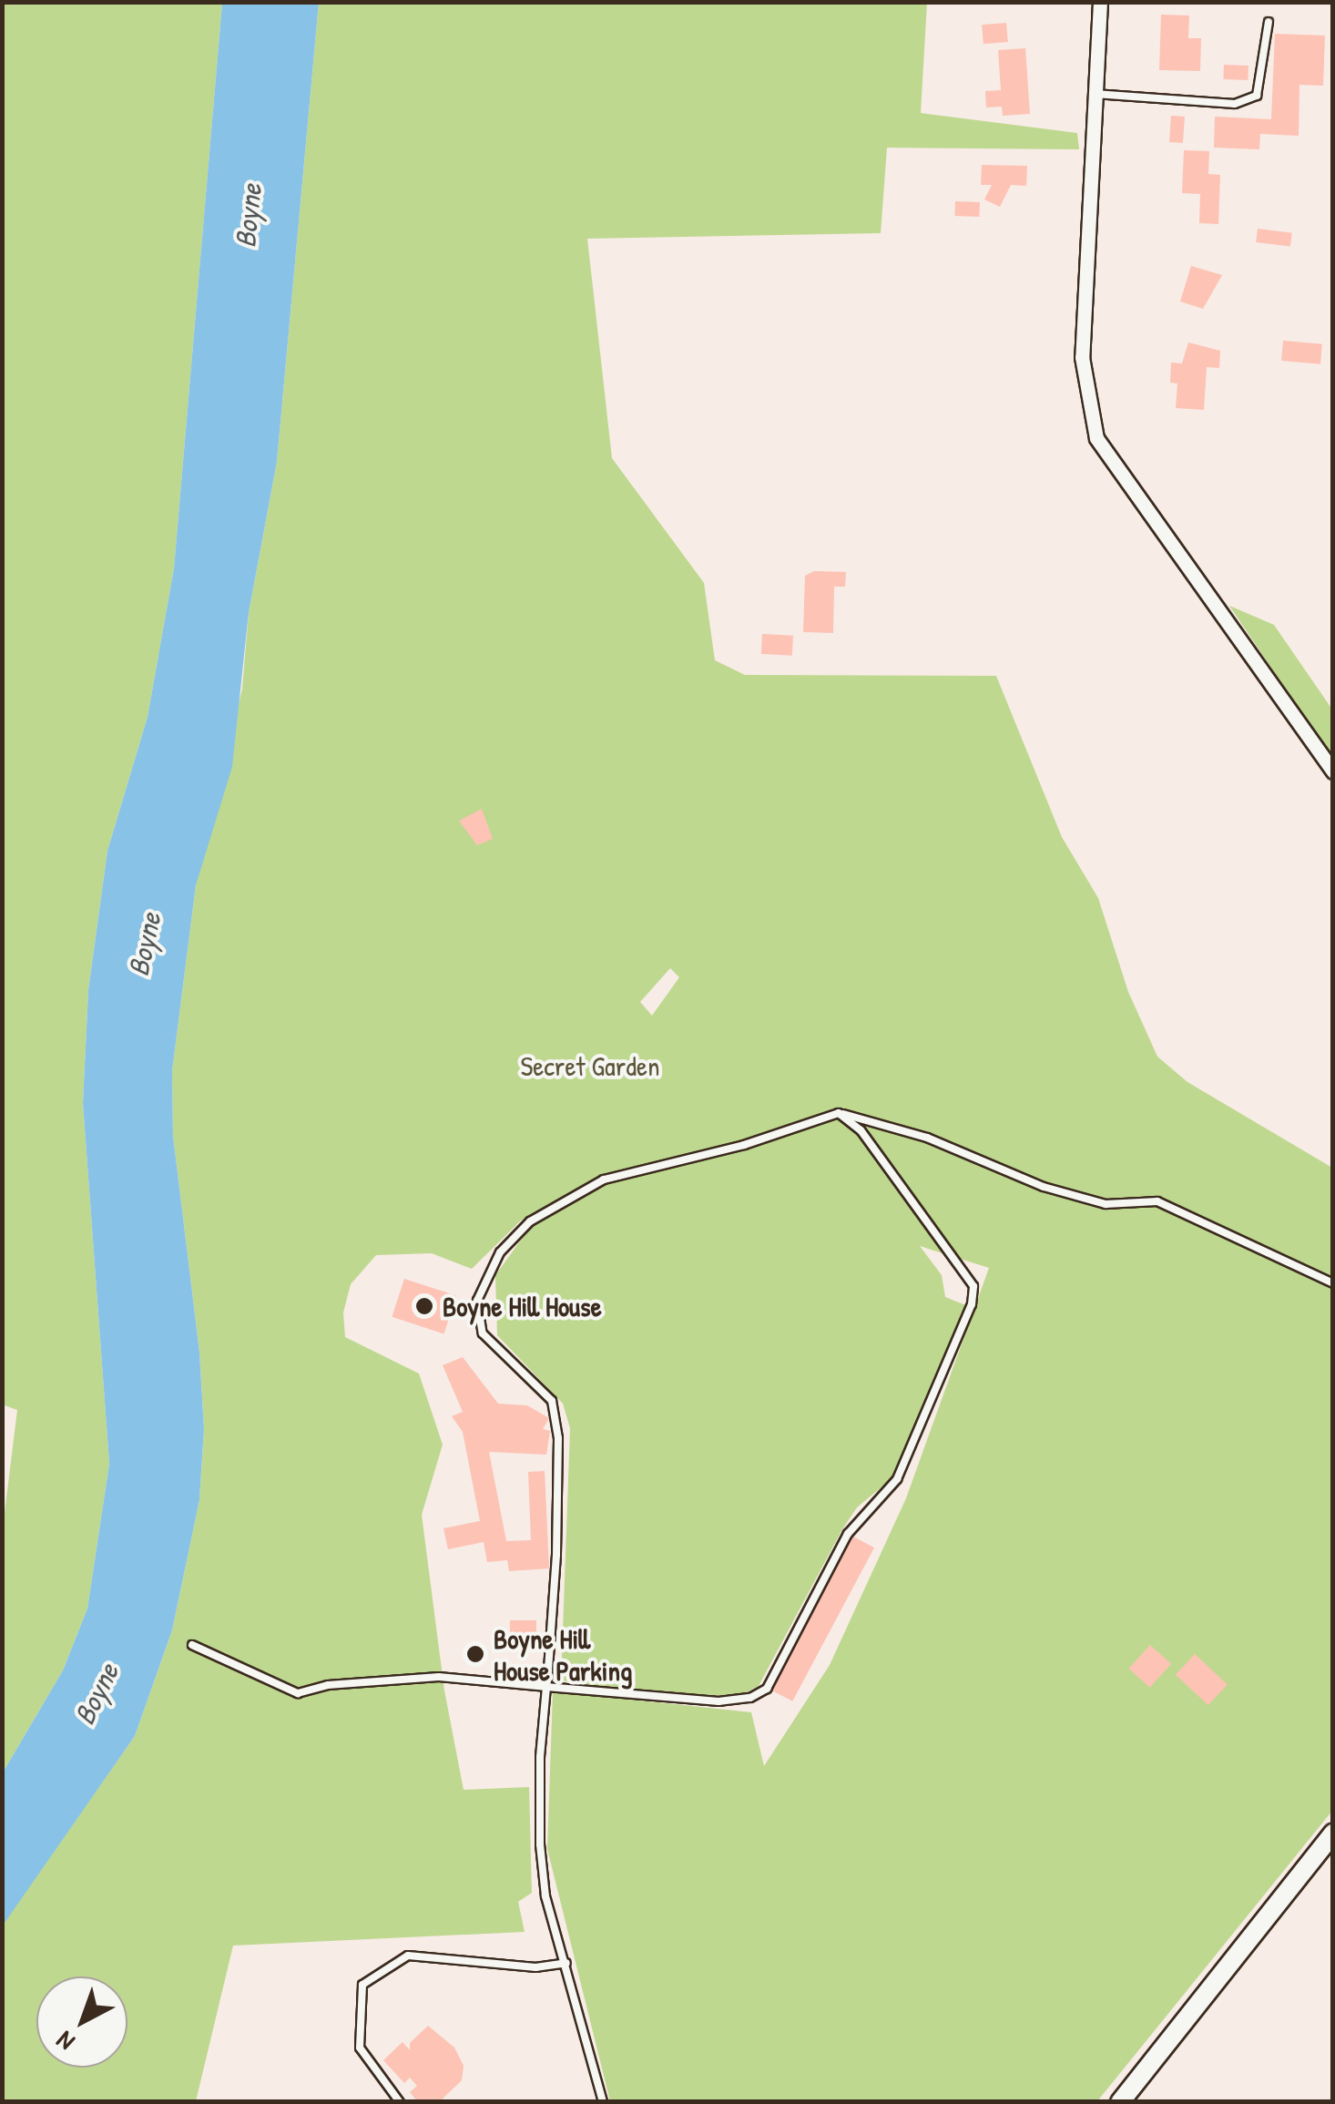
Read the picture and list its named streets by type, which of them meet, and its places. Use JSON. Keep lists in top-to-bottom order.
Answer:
{
  "water": ["Boyne"],
  "parks": ["Secret Garden"],
  "places": ["Boyne Hill House", "Boyne Hill House Parking"],
  "north": "bottom left"
}
